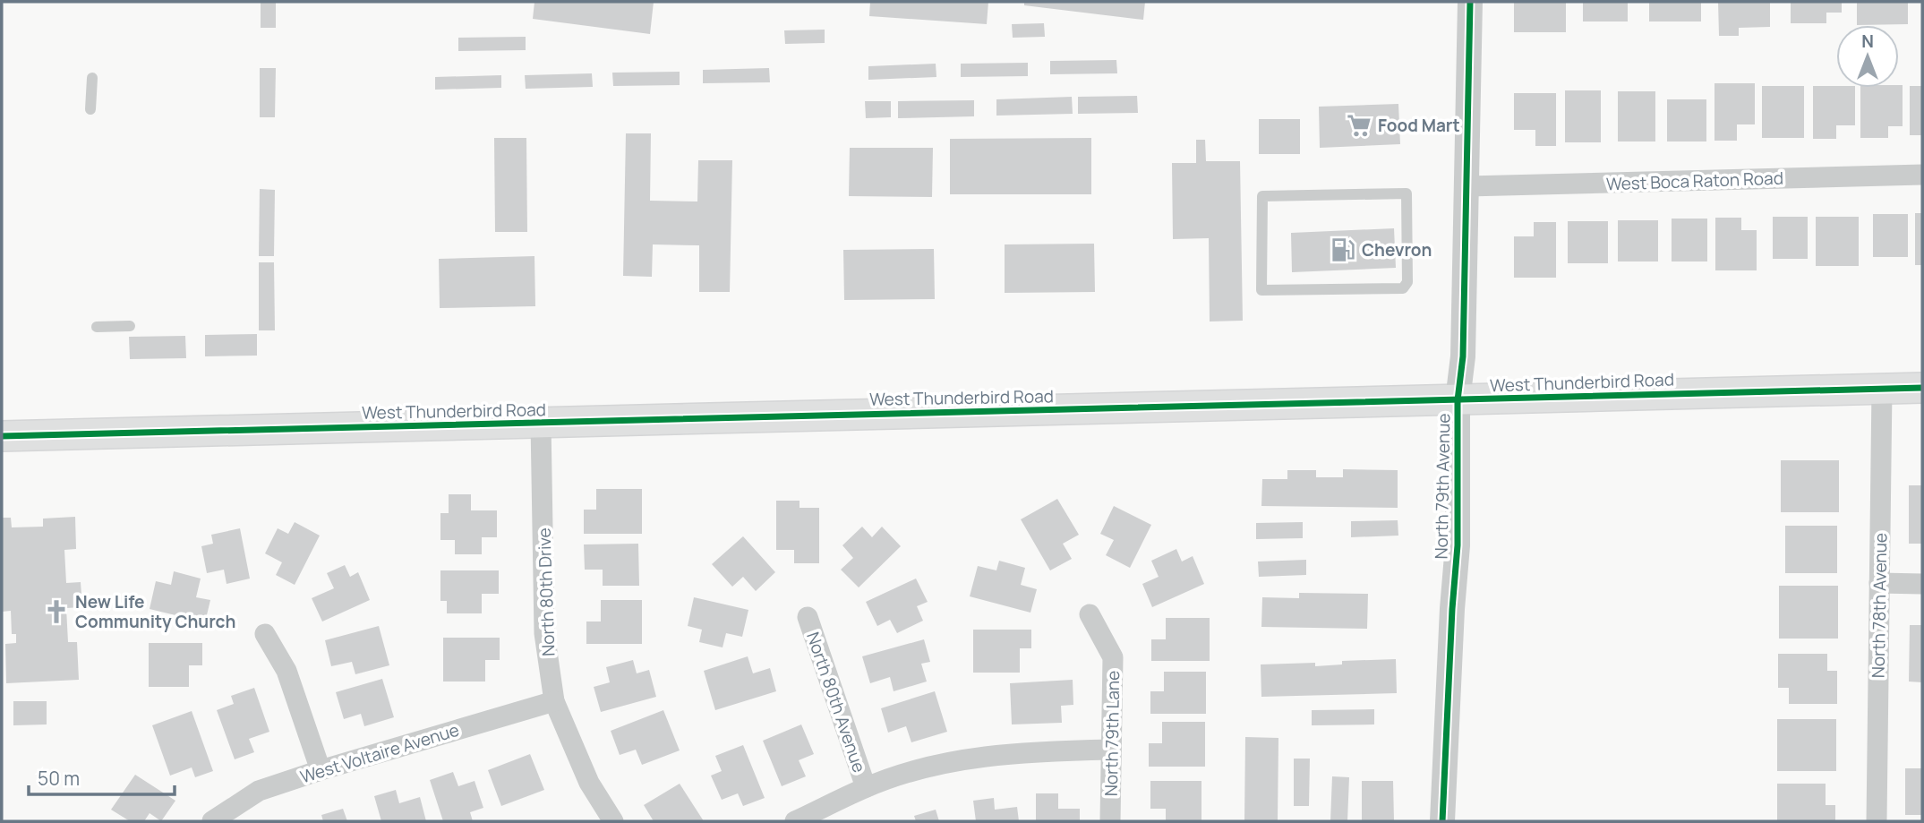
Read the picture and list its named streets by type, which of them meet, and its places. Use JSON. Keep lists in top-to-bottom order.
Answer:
{
  "streets": {
    "main road": ["West Thunderbird Road"],
    "street": [
      "West Boca Raton Road",
      "North 79th Avenue",
      "North 80th Drive",
      "North 78th Avenue",
      "North 80th Avenue",
      "North 79th Lane",
      "West Voltaire Avenue"
    ]
  },
  "crossings": [
    ["West Boca Raton Road", "North 79th Avenue"],
    ["West Thunderbird Road", "North 79th Avenue"],
    ["West Thunderbird Road", "North 80th Drive"],
    ["West Thunderbird Road", "North 78th Avenue"],
    ["North 80th Drive", "West Voltaire Avenue"]
  ],
  "places": {
    "supermarket": ["Food Mart"],
    "fuel station": ["Chevron"],
    "church": ["New Life Community Church"]
  },
  "scale_bar": "50 m",
  "north": "top"
}
